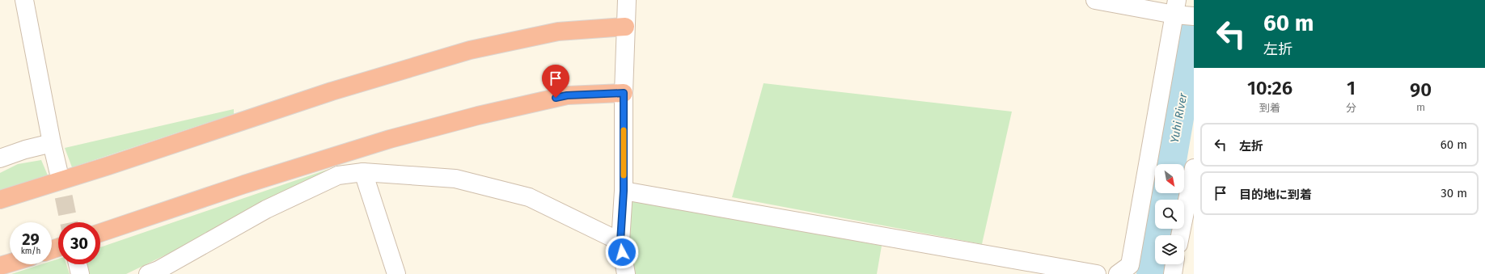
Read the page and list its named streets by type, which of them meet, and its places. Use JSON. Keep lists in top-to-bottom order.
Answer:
{
  "water": ["Yuhi River"],
  "north": "bottom right",
  "page": {
    "turn": ["60 m", "左折"],
    "eta": [
      "10:26",
      "到着",
      "1",
      "分",
      "90",
      "m"
    ],
    "list": [
      {
        "name": "左折",
        "value": "60 m"
      },
      {
        "name": "目的地に到着",
        "value": "30 m"
      }
    ],
    "speed": "29 km/h",
    "limit": "30"
  }
}
